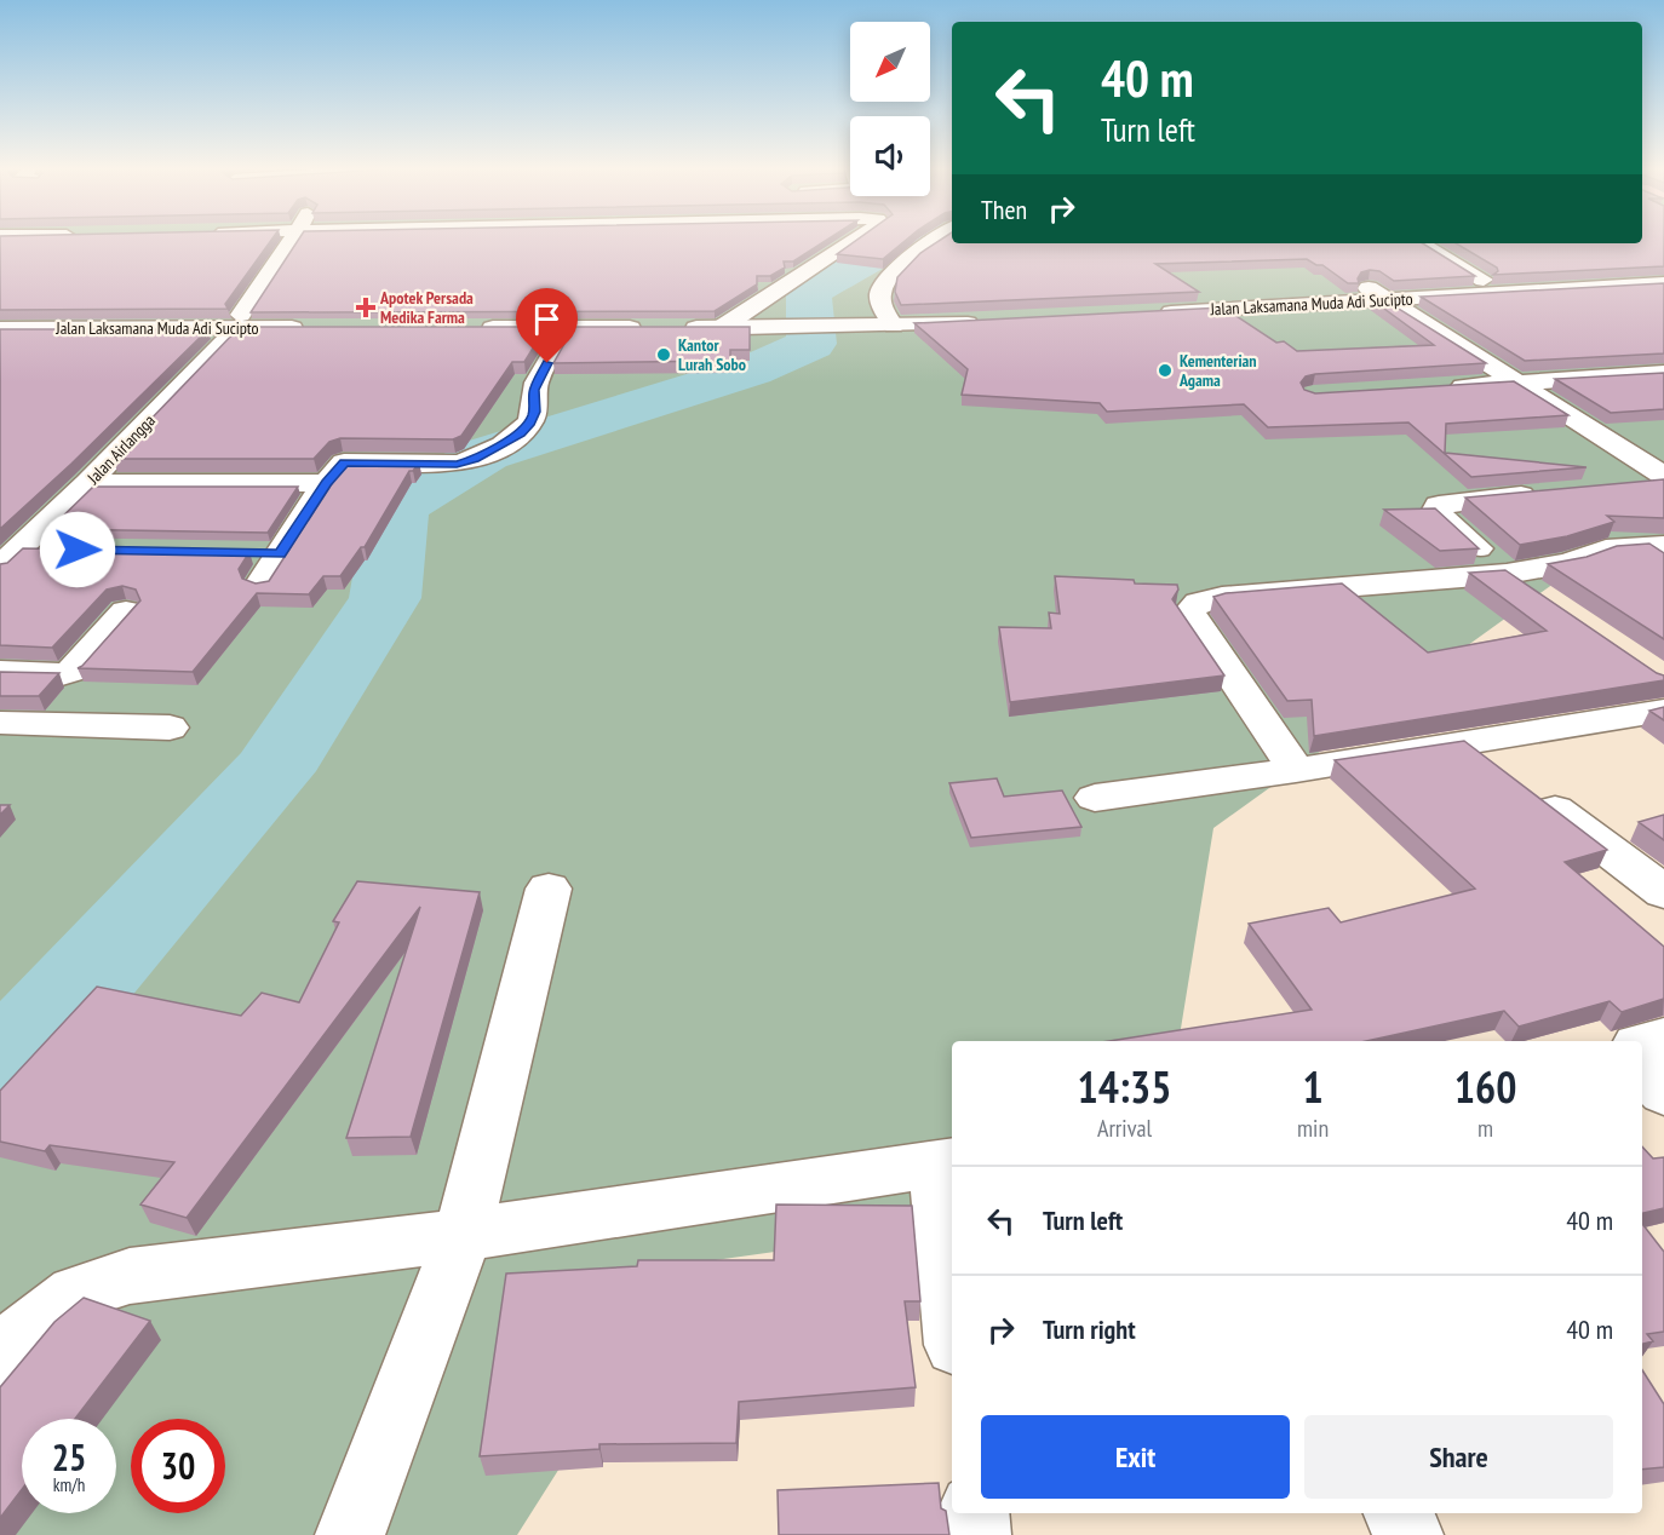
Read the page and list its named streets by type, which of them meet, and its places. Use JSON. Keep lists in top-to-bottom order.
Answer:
{
  "streets": {
    "street": ["Jalan Laksamana Muda Adi Sucipto", "Jalan Airlangga"]
  },
  "crossings": [
    ["Jalan Laksamana Muda Adi Sucipto", "Jalan Airlangga"]
  ],
  "places": {
    "health": ["Apotek Persada Medika Farma"],
    "other": ["Kantor Lurah Sobo", "Kementerian Agama"]
  },
  "north": "bottom left",
  "page": {
    "turn": ["40 m", "Turn left"],
    "then": "Then",
    "eta": [
      "14:35",
      "Arrival",
      "1",
      "min",
      "160",
      "m"
    ],
    "list": [
      {
        "name": "Turn left",
        "value": "40 m"
      },
      {
        "name": "Turn right",
        "value": "40 m"
      }
    ],
    "buttons": ["Exit", "Share"],
    "speed": "25 km/h",
    "limit": "30"
  }
}
